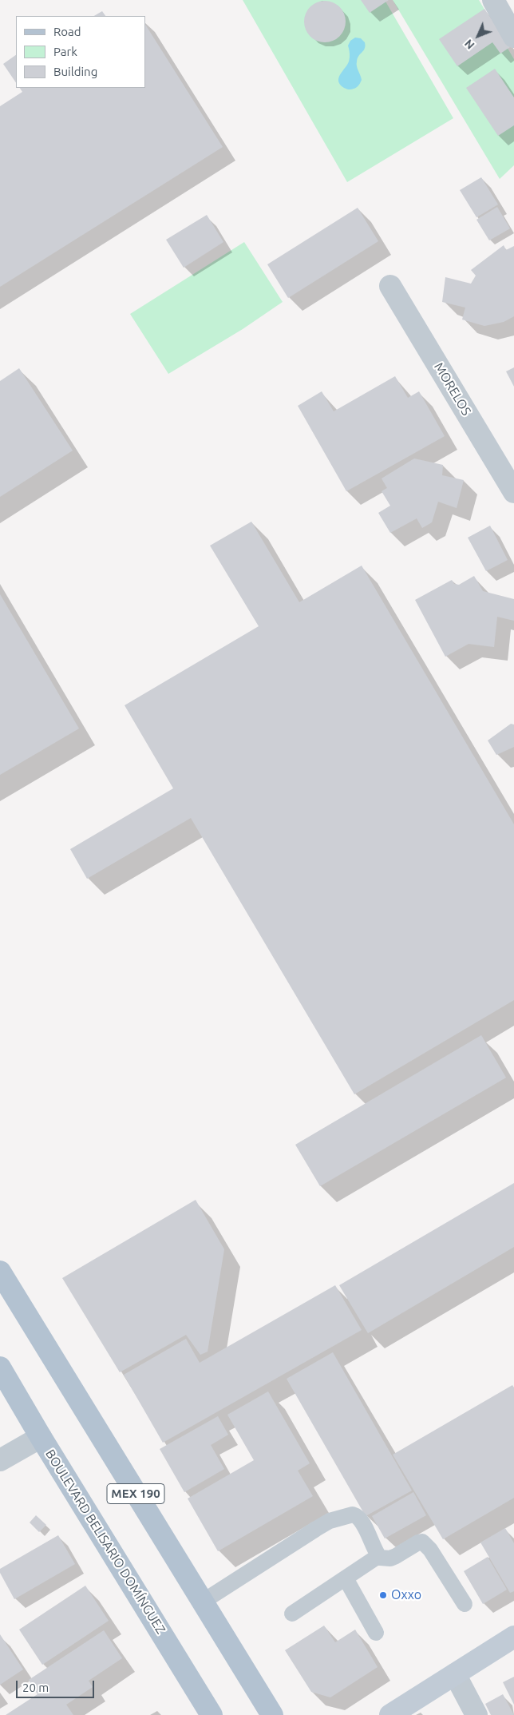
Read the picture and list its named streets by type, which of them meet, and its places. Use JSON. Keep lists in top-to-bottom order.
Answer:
{
  "streets": {
    "main road": ["MEX 190", "BOULEVARD BELISARIO DOMÍNGUEZ"],
    "street": ["MORELOS"]
  },
  "places": ["Oxxo"],
  "legend": ["Road", "Park", "Building"],
  "scale_bar": "20 m",
  "north": "bottom left"
}
